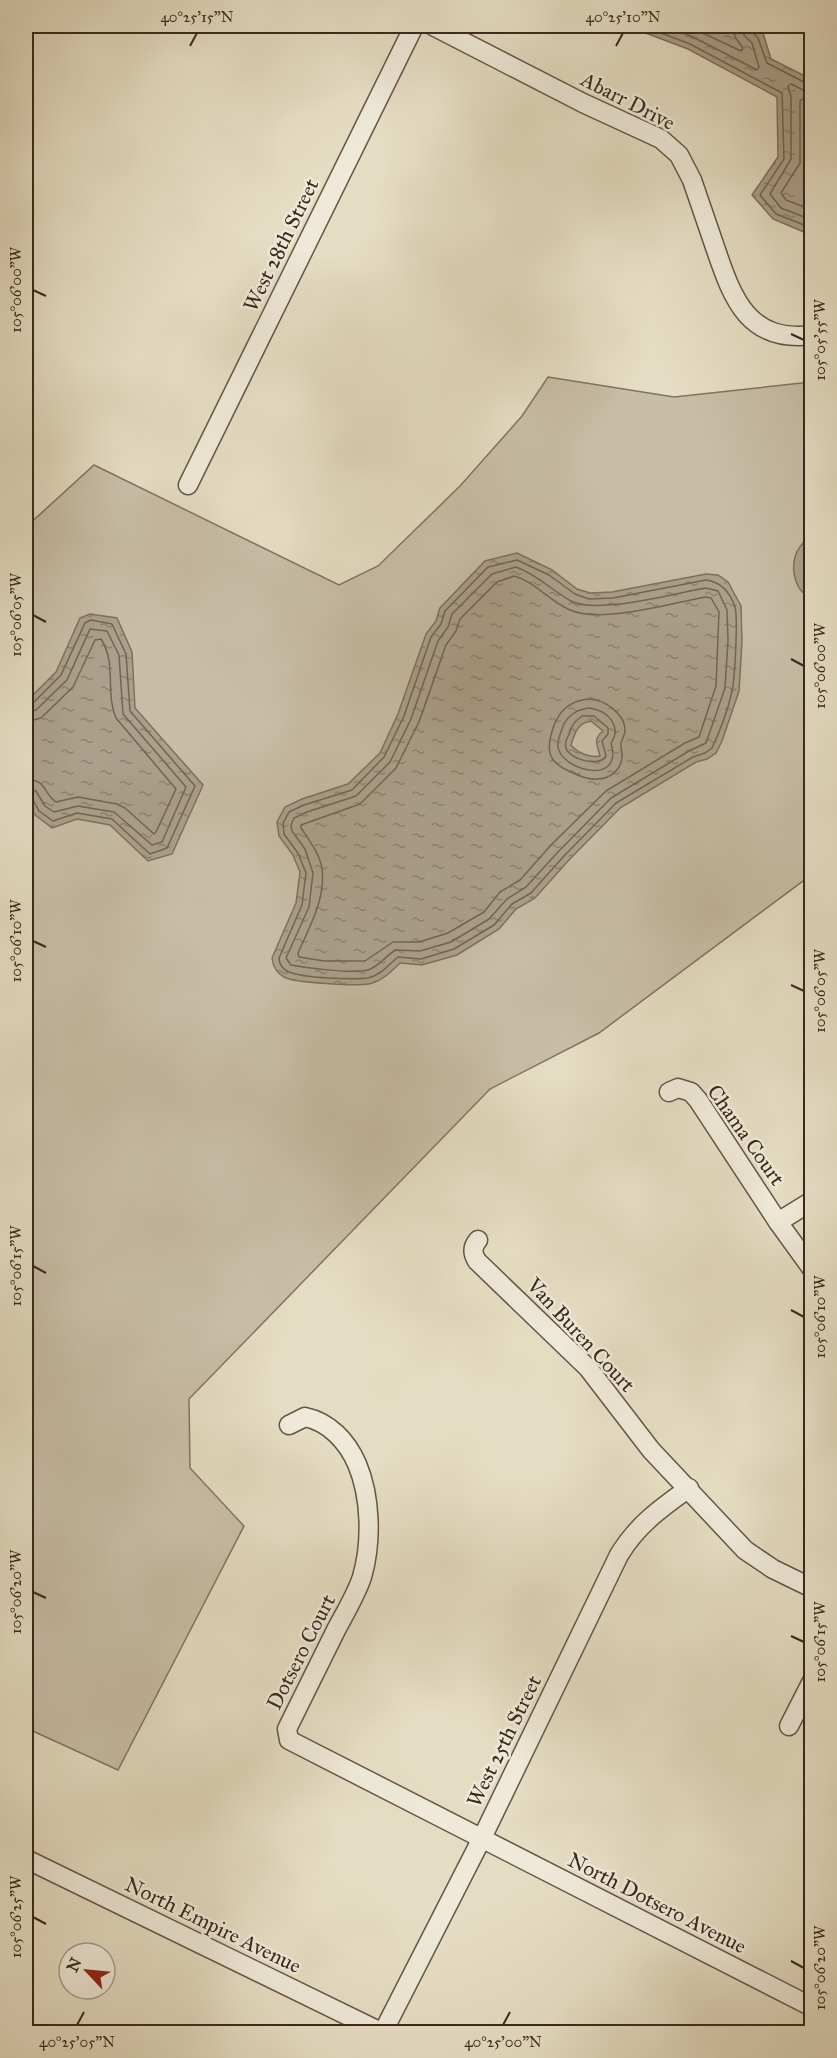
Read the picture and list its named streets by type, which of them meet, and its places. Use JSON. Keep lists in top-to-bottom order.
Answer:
{
  "streets": {
    "street": [
      "Abarr Drive",
      "West 28th Street",
      "Chama Court",
      "Van Buren Court",
      "Dotsero Court",
      "West 25th Street",
      "North Dotsero Avenue",
      "North Empire Avenue"
    ]
  },
  "crossings": [
    ["Van Buren Court", "West 25th Street"],
    ["Dotsero Court", "West 25th Street"],
    ["Dotsero Court", "North Dotsero Avenue"],
    ["West 25th Street", "North Dotsero Avenue"],
    ["West 25th Street", "North Empire Avenue"]
  ],
  "north": "top left",
  "coordinates": [
    "40°25'15\"N",
    "40°25'10\"N",
    "105°06'00\"W",
    "105°05'55\"W",
    "105°06'05\"W",
    "105°06'10\"W",
    "105°06'15\"W",
    "105°06'20\"W",
    "105°06'25\"W",
    "40°25'05\"N",
    "40°25'00\"N"
  ]
}
